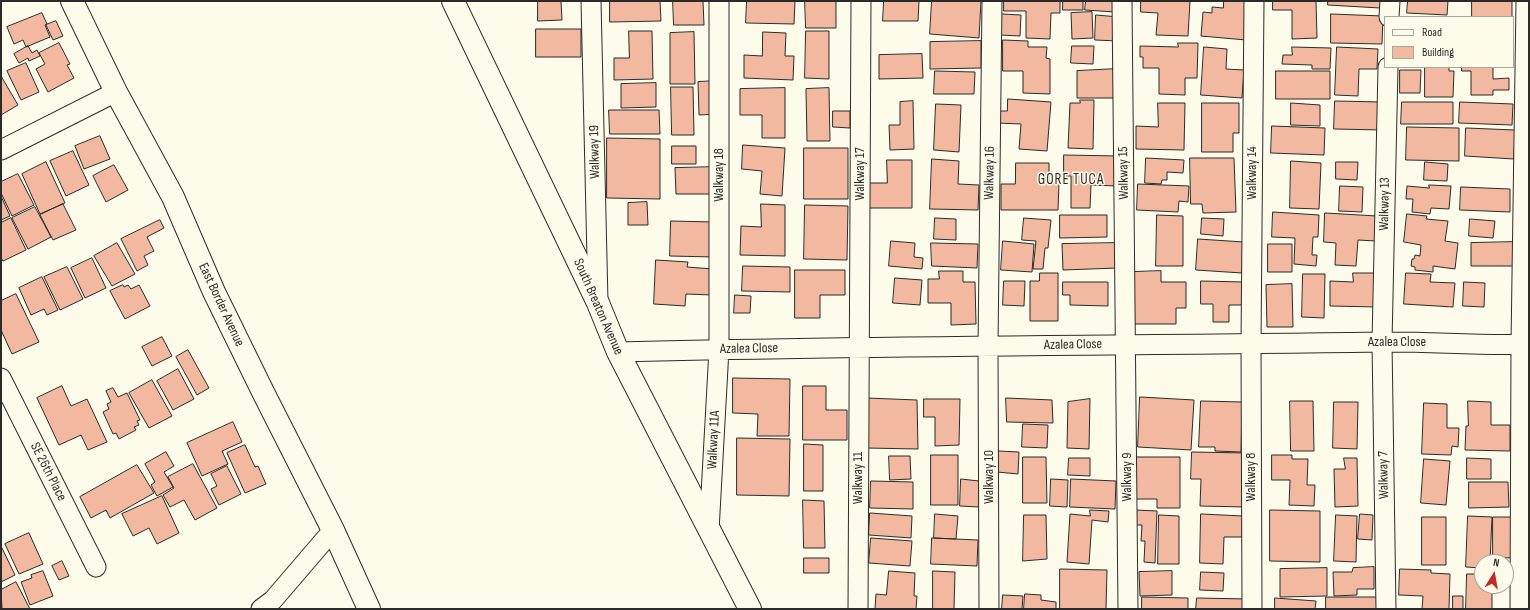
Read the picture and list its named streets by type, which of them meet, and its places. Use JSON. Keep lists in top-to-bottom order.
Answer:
{
  "streets": {
    "street": [
      "Walkway 19",
      "Walkway 16",
      "Walkway 15",
      "Walkway 14",
      "Walkway 17",
      "Walkway 18",
      "Walkway 13",
      "East Border Avenue",
      "South Breaton Avenue",
      "Azalea Close",
      "Walkway 11A",
      "SE 26th Place",
      "Walkway 7",
      "Walkway 10",
      "Walkway 9",
      "Walkway 8",
      "Walkway 11"
    ]
  },
  "crossings": [
    ["Walkway 19", "South Breaton Avenue"],
    ["Walkway 16", "Azalea Close"],
    ["Walkway 16", "Walkway 10"],
    ["Walkway 15", "Azalea Close"],
    ["Walkway 15", "Walkway 9"],
    ["Walkway 14", "Azalea Close"],
    ["Walkway 14", "Walkway 8"],
    ["Walkway 17", "Azalea Close"],
    ["Walkway 17", "Walkway 11"],
    ["Walkway 18", "Azalea Close"],
    ["Walkway 18", "Walkway 11A"],
    ["Walkway 13", "Azalea Close"],
    ["Walkway 13", "Walkway 7"],
    ["South Breaton Avenue", "Azalea Close"],
    ["South Breaton Avenue", "Walkway 11A"],
    ["Azalea Close", "Walkway 11A"],
    ["Azalea Close", "Walkway 7"],
    ["Azalea Close", "Walkway 10"],
    ["Azalea Close", "Walkway 9"],
    ["Azalea Close", "Walkway 8"],
    ["Azalea Close", "Walkway 11"]
  ],
  "districts": ["GORE TUCA"],
  "legend": ["Road", "Building"],
  "north": "top"
}
